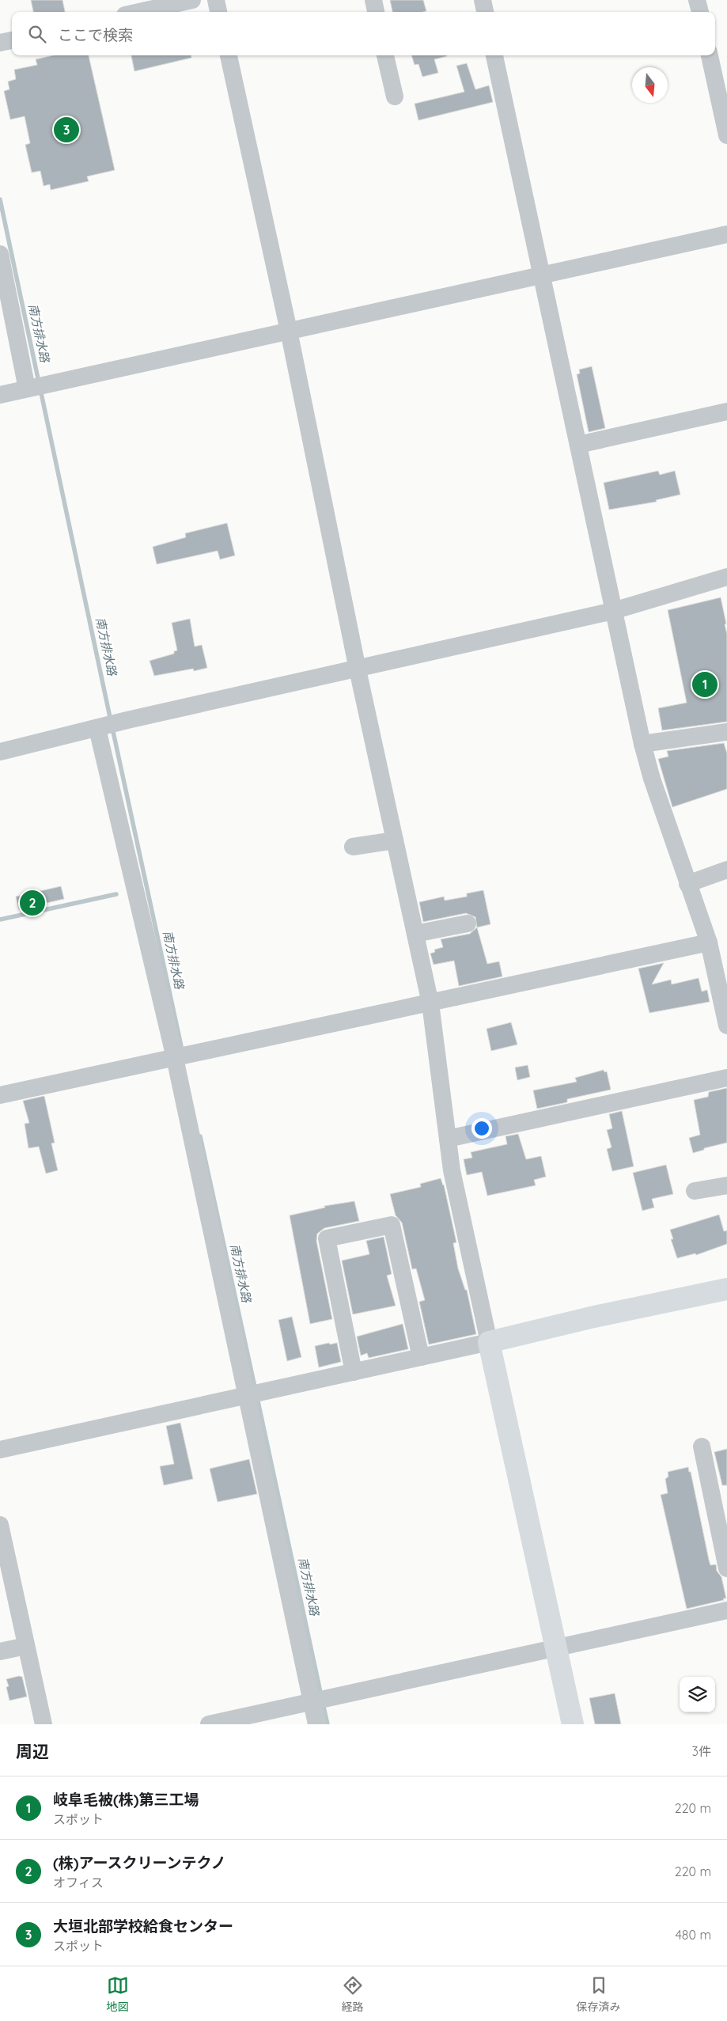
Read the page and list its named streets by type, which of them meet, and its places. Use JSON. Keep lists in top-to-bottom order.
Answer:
{
  "water": ["南方排水路"],
  "north": "bottom",
  "page": {
    "search": "ここで検索",
    "pins": ["3", "1", "2"],
    "heading": ["周辺", "3件"],
    "list": [
      {
        "mark": "1",
        "name": "岐阜毛被(株)第三工場",
        "note": "スポット",
        "value": "220 m"
      },
      {
        "mark": "2",
        "name": "(株)アースクリーンテクノ",
        "note": "オフィス",
        "value": "220 m"
      },
      {
        "mark": "3",
        "name": "大垣北部学校給食センター",
        "note": "スポット",
        "value": "480 m"
      }
    ],
    "nav": ["地図", "経路", "保存済み"]
  }
}
